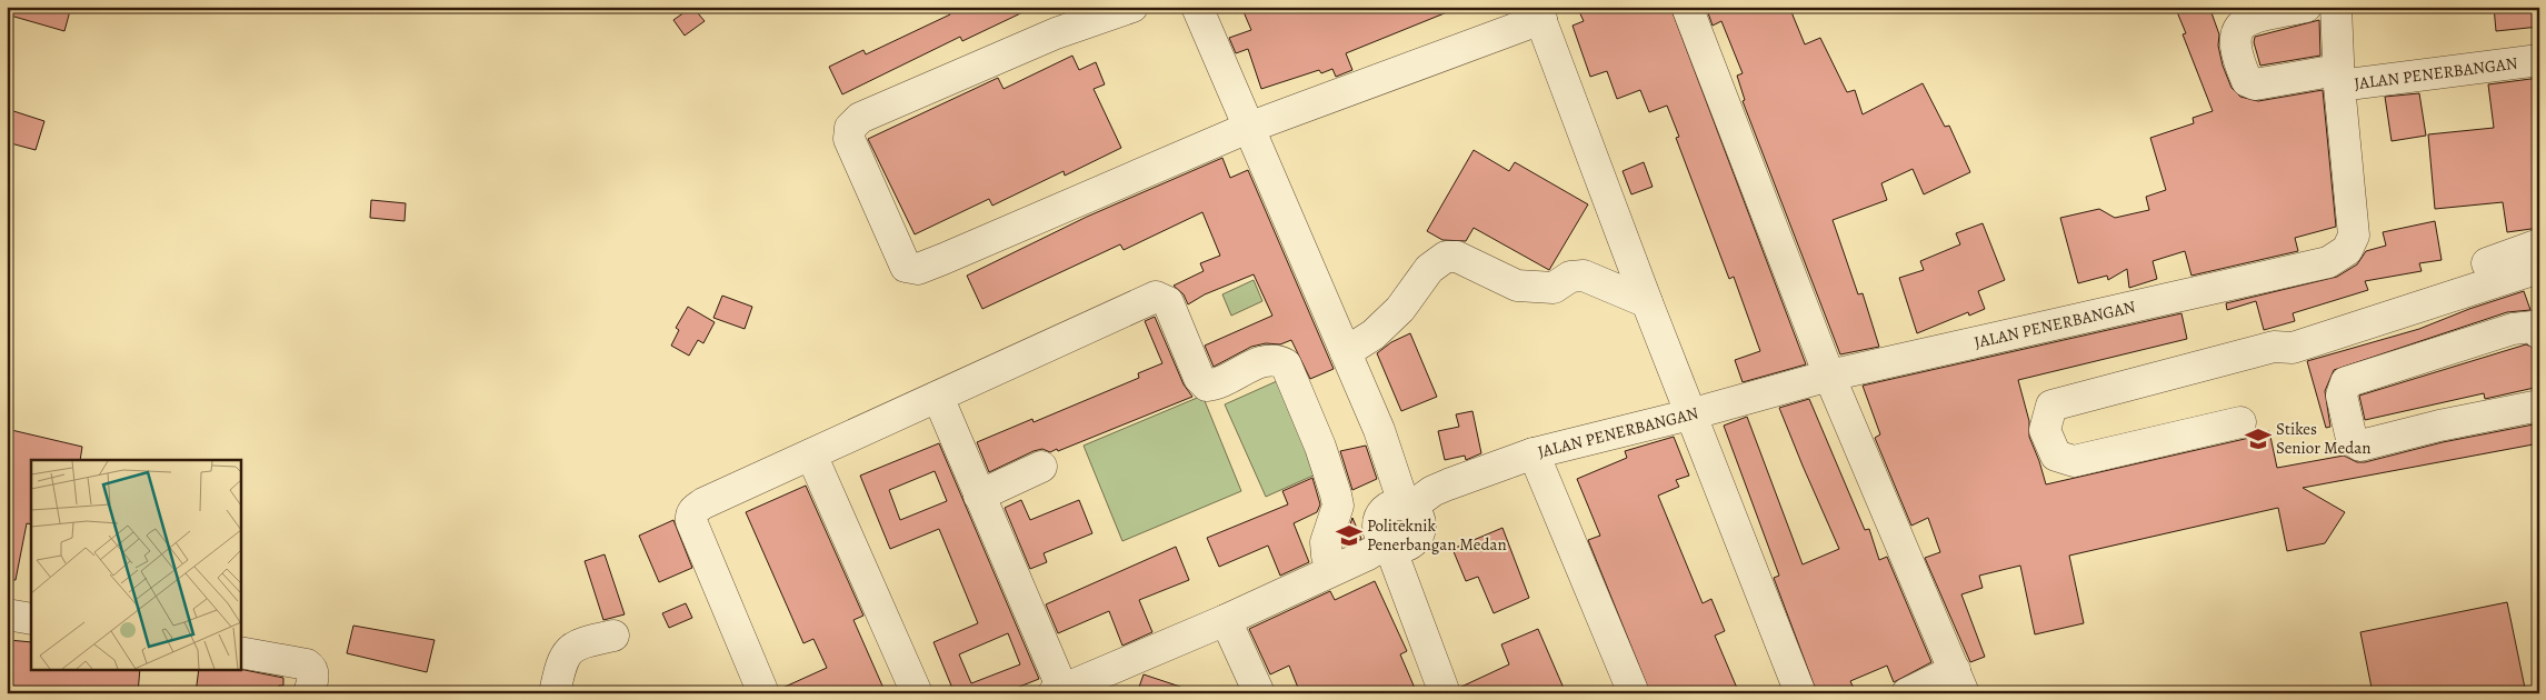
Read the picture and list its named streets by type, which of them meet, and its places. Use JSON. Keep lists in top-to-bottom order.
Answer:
{
  "streets": {
    "street": ["JALAN PENERBANGAN"]
  },
  "places": {
    "school or university": ["Stikes Senior Medan", "Politeknik Penerbangan Medan"]
  }
}
